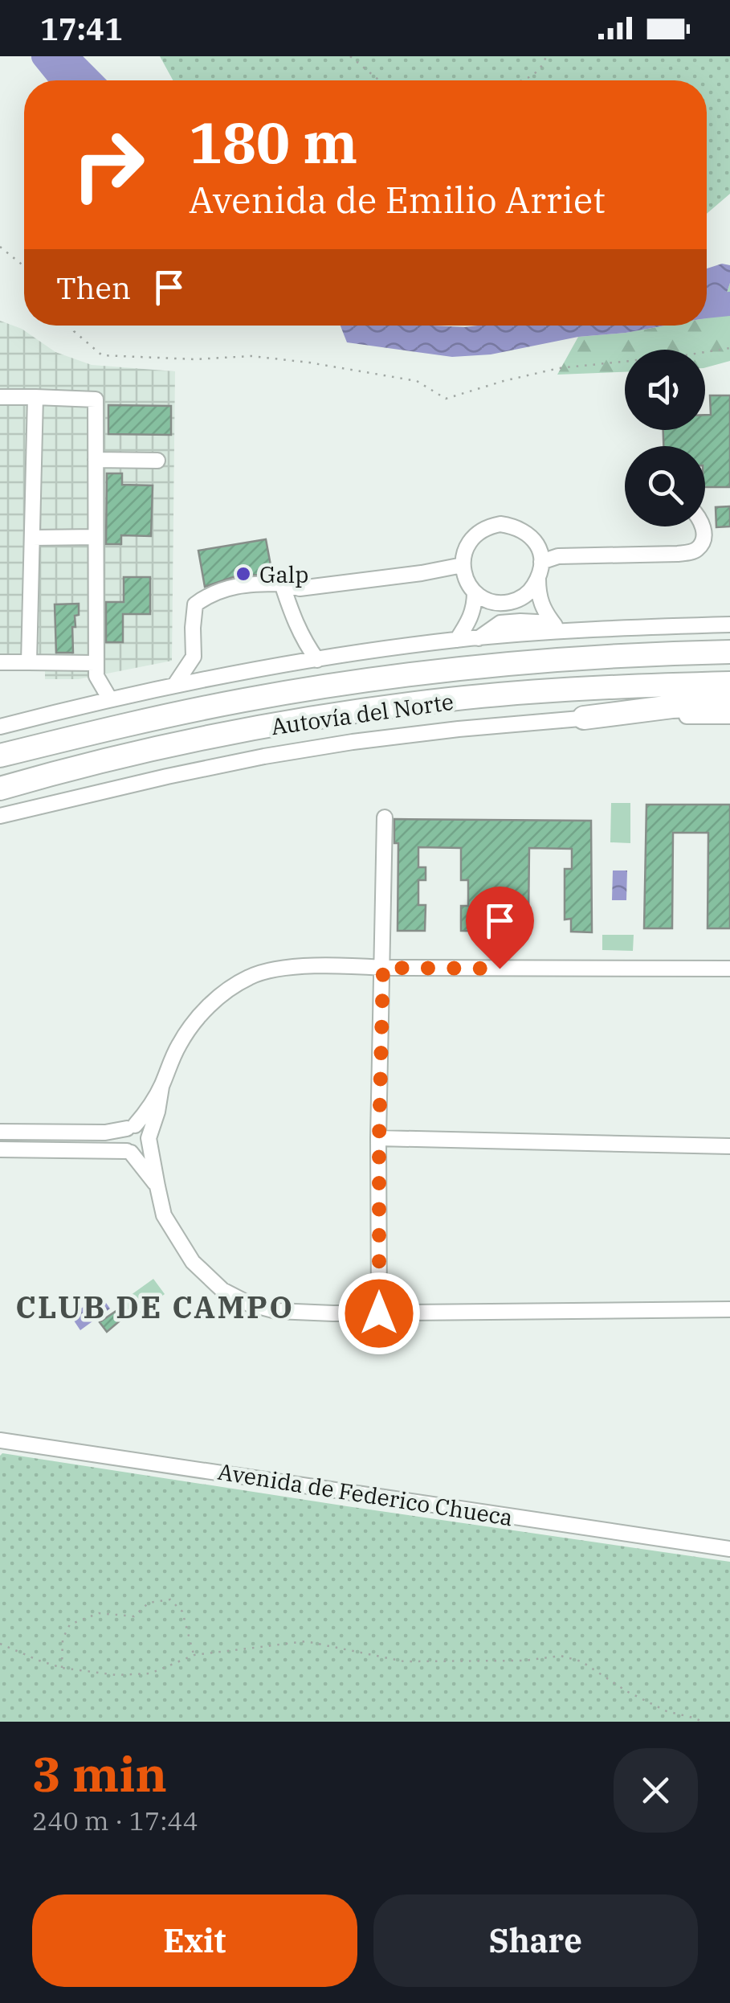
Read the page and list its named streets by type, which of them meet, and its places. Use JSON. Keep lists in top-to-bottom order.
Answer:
{
  "streets": {
    "highway": ["Autovía del Norte"],
    "street": ["Avenida de Federico Chueca"]
  },
  "districts": ["CLUB DE CAMPO"],
  "places": ["Galp"],
  "page": {
    "status": "17:41",
    "turn": ["180 m", "Avenida de Emilio Arriet"],
    "then": "Then",
    "heading": ["3 min", "240 m · 17:44"],
    "buttons": ["Exit", "Share"]
  }
}
